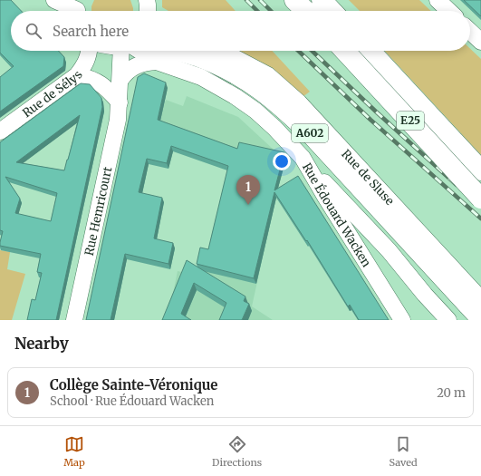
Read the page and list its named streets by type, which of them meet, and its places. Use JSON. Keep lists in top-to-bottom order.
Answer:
{
  "streets": {
    "highway": ["E25", "A602"],
    "street": [
      "Rue de Sélys",
      "Rue de Sluse",
      "Rue Hemricourt",
      "Rue Édouard Wacken"
    ]
  },
  "crossings": [
    ["A602", "Rue de Sluse"],
    ["A602", "Rue Édouard Wacken"]
  ],
  "page": {
    "search": "Search here",
    "pins": "1",
    "heading": "Nearby",
    "list": [
      {
        "mark": "1",
        "name": "Collège Sainte-Véronique",
        "note": "School · Rue Édouard Wacken",
        "value": "20 m"
      }
    ],
    "nav": ["Map", "Directions", "Saved"]
  }
}
